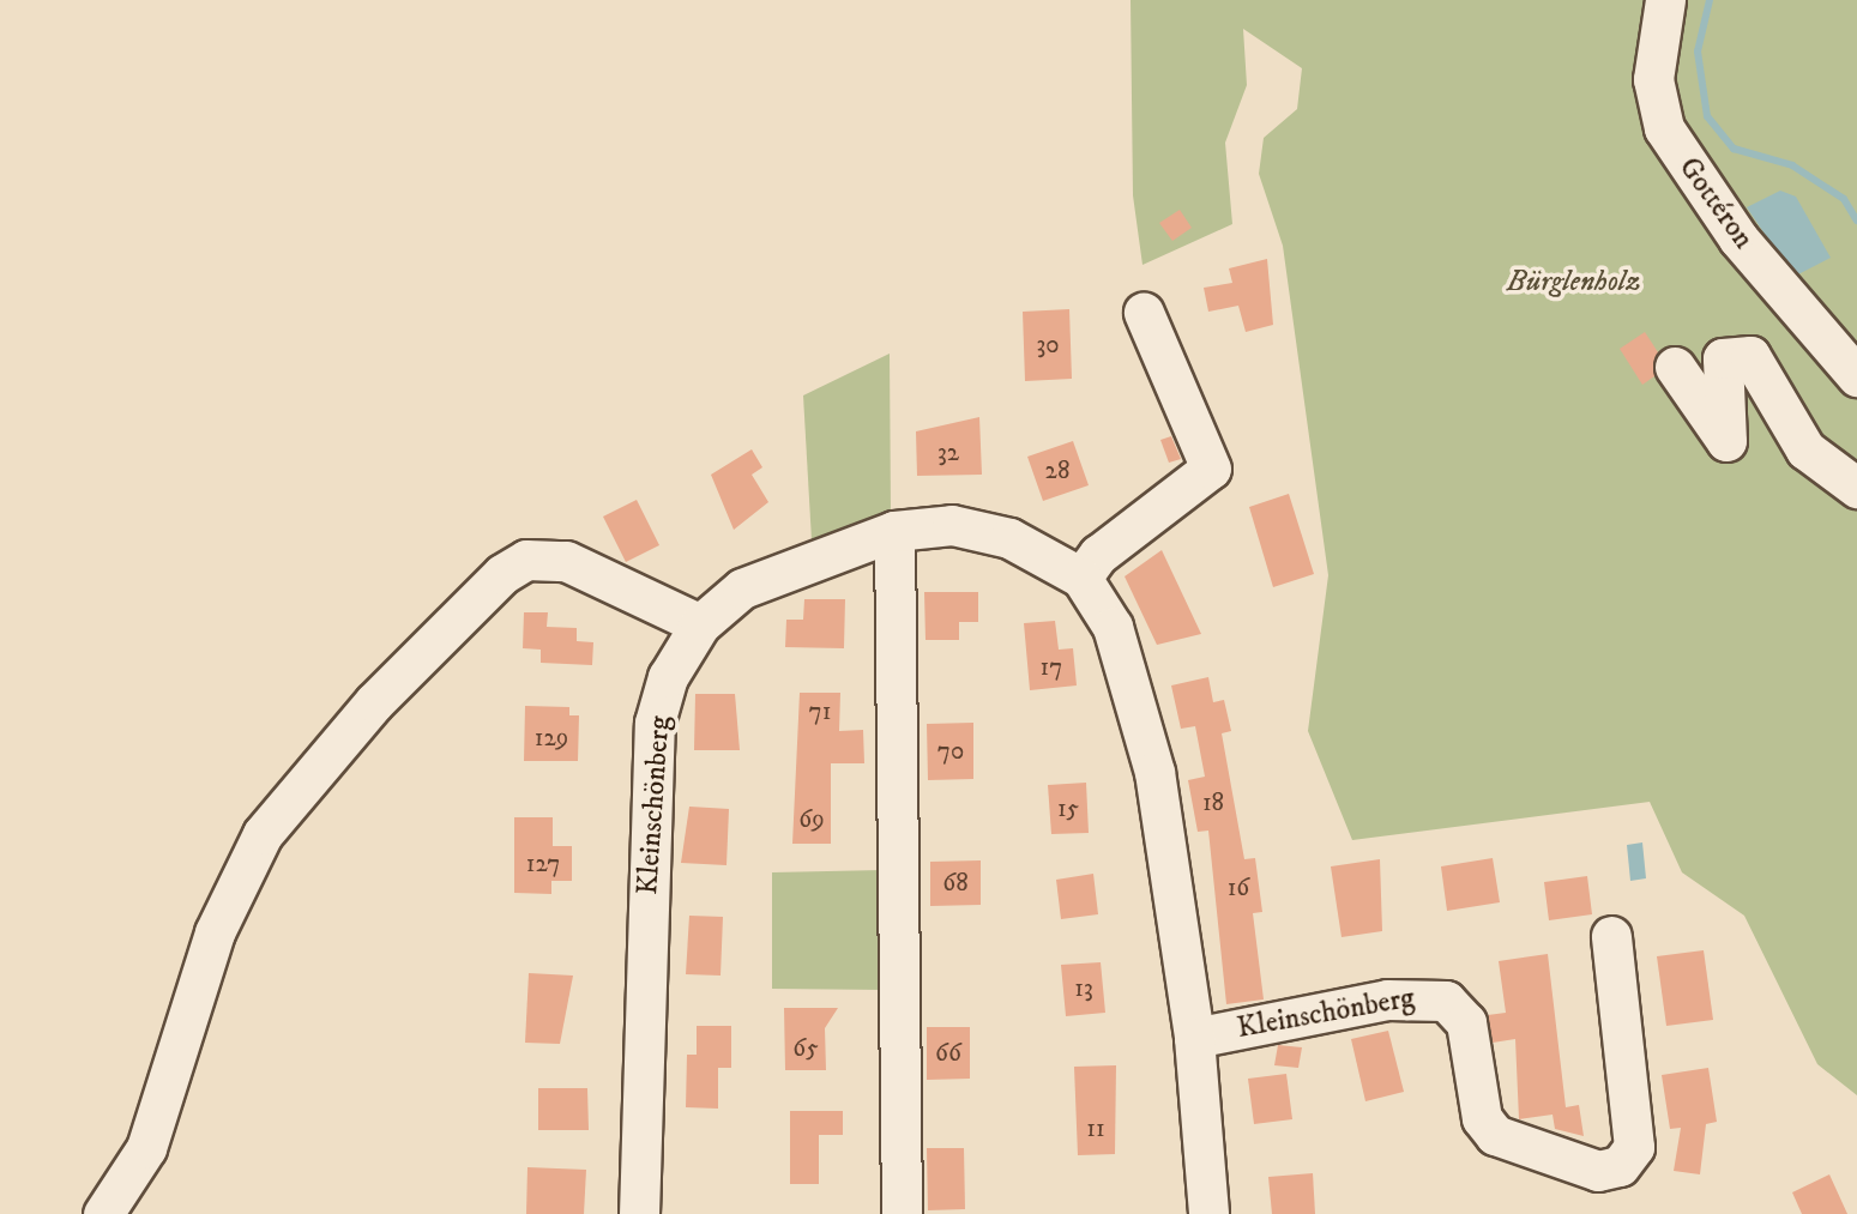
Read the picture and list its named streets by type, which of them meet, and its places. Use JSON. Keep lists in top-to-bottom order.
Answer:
{
  "streets": {
    "street": ["Gottéron", "Kleinschönberg"]
  },
  "parks": ["Bürglenholz"],
  "house_numbers": [
    "30",
    "32",
    "28",
    "17",
    "71",
    "129",
    "70",
    "18",
    "15",
    "69",
    "127",
    "68",
    "16",
    "13",
    "65",
    "66",
    "11"
  ]
}
